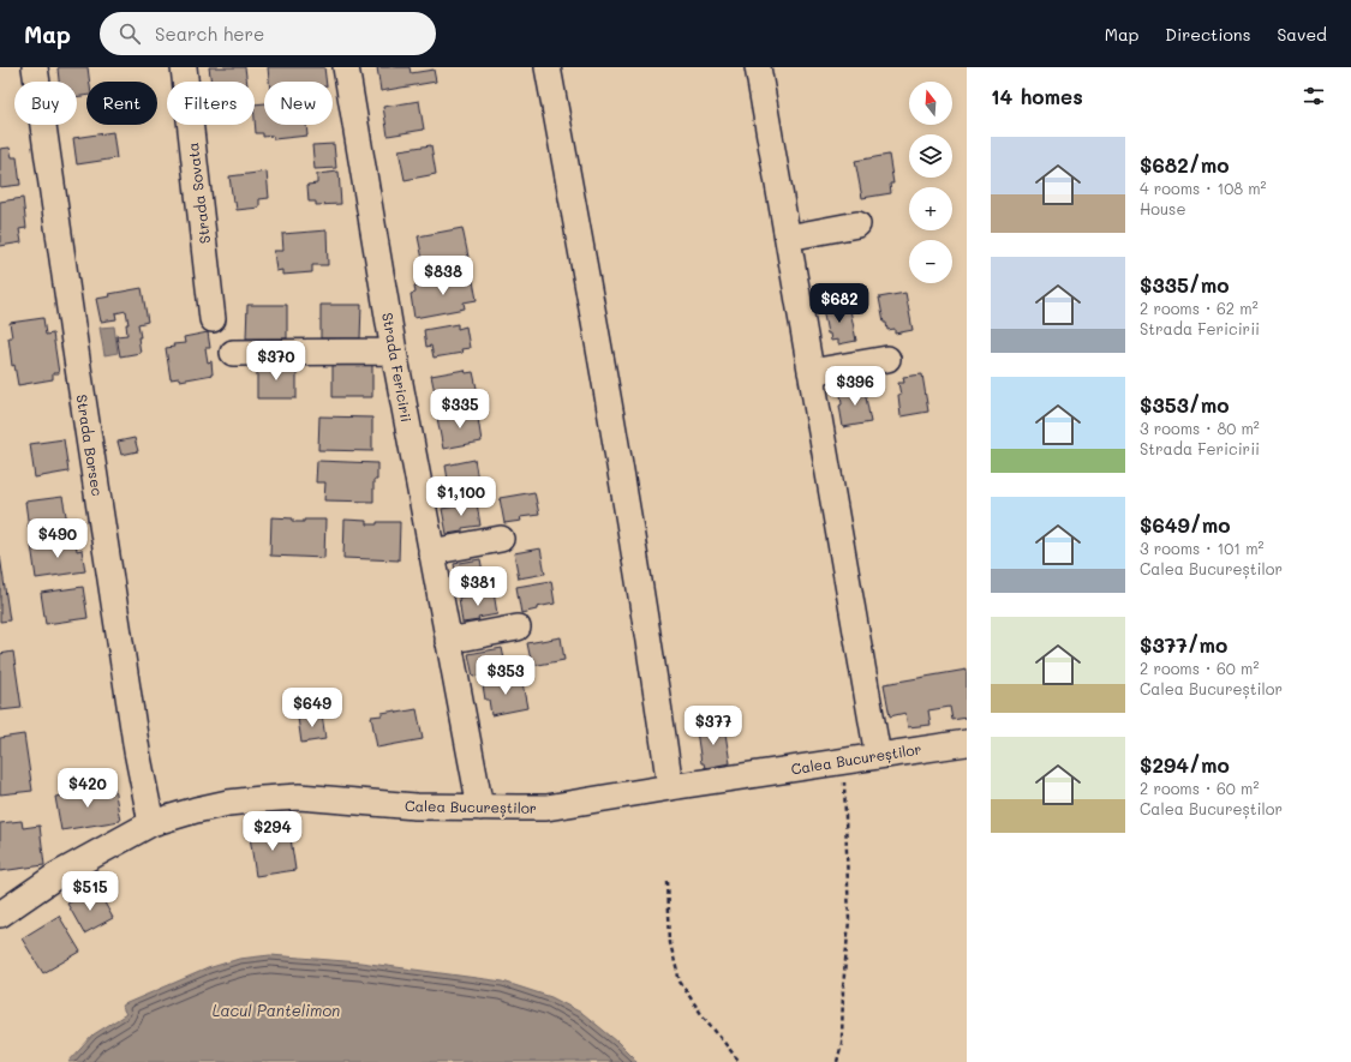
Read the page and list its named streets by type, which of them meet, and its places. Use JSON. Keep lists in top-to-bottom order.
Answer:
{
  "streets": {
    "street": [
      "Strada Sovata",
      "Strada Fericirii",
      "Strada Borsec",
      "Calea Bucureștilor"
    ]
  },
  "crossings": [
    ["Strada Fericirii", "Calea Bucureștilor"],
    ["Strada Borsec", "Calea Bucureștilor"]
  ],
  "water": ["Lacul Pantelimon"],
  "north": "top",
  "page": {
    "header": "Map",
    "search": "Search here",
    "nav": ["Map", "Directions", "Saved"],
    "heading": "14 homes",
    "map_buttons": ["+", "−"],
    "chip": [
      "Buy",
      "Rent",
      "Filters",
      "New"
    ],
    "list": [
      {
        "name": "$682/mo",
        "note": "4 rooms · 108 m² · House"
      },
      {
        "name": "$335/mo",
        "note": "2 rooms · 62 m² · Strada Fericirii"
      },
      {
        "name": "$353/mo",
        "note": "3 rooms · 80 m² · Strada Fericirii"
      },
      {
        "name": "$649/mo",
        "note": "3 rooms · 101 m² · Calea Bucureștilor"
      },
      {
        "name": "$377/mo",
        "note": "2 rooms · 60 m² · Calea Bucureștilor"
      },
      {
        "name": "$294/mo",
        "note": "2 rooms · 60 m² · Calea Bucureștilor"
      }
    ],
    "price": [
      "$838",
      "$682",
      "$370",
      "$396",
      "$335",
      "$1,100",
      "$490",
      "$381",
      "$353",
      "$649",
      "$377",
      "$420",
      "$294",
      "$515"
    ]
  }
}
